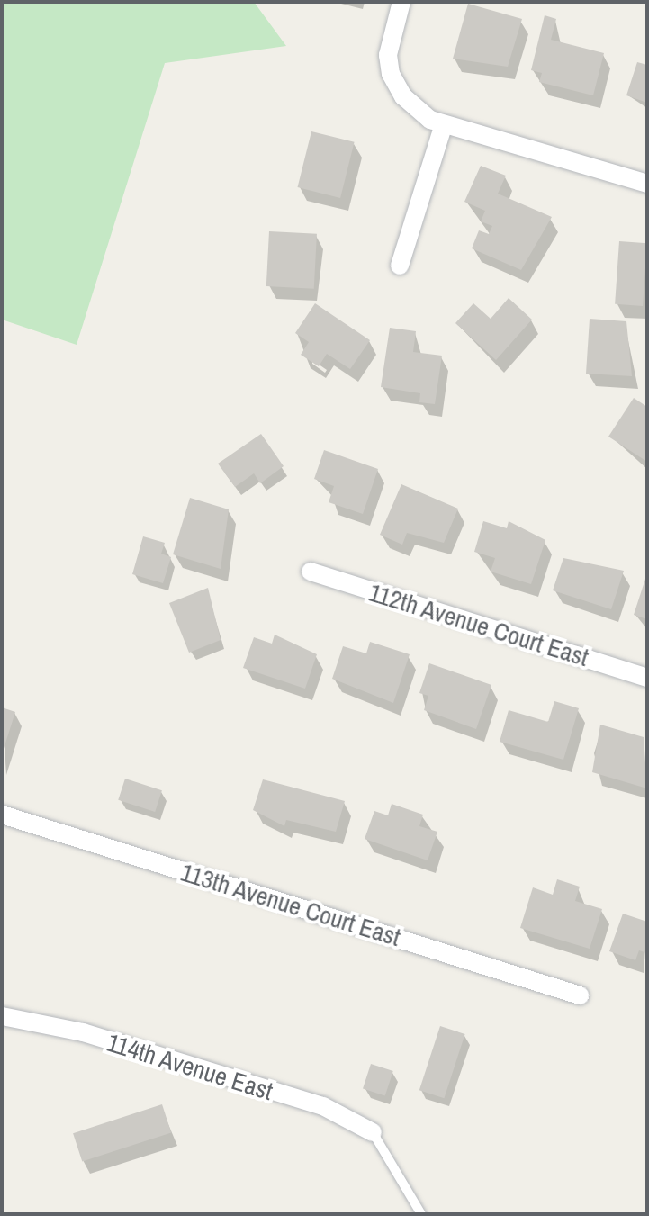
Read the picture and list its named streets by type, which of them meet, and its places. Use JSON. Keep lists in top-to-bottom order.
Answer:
{
  "streets": {
    "street": ["112th Avenue Court East", "113th Avenue Court East", "114th Avenue East"]
  }
}
